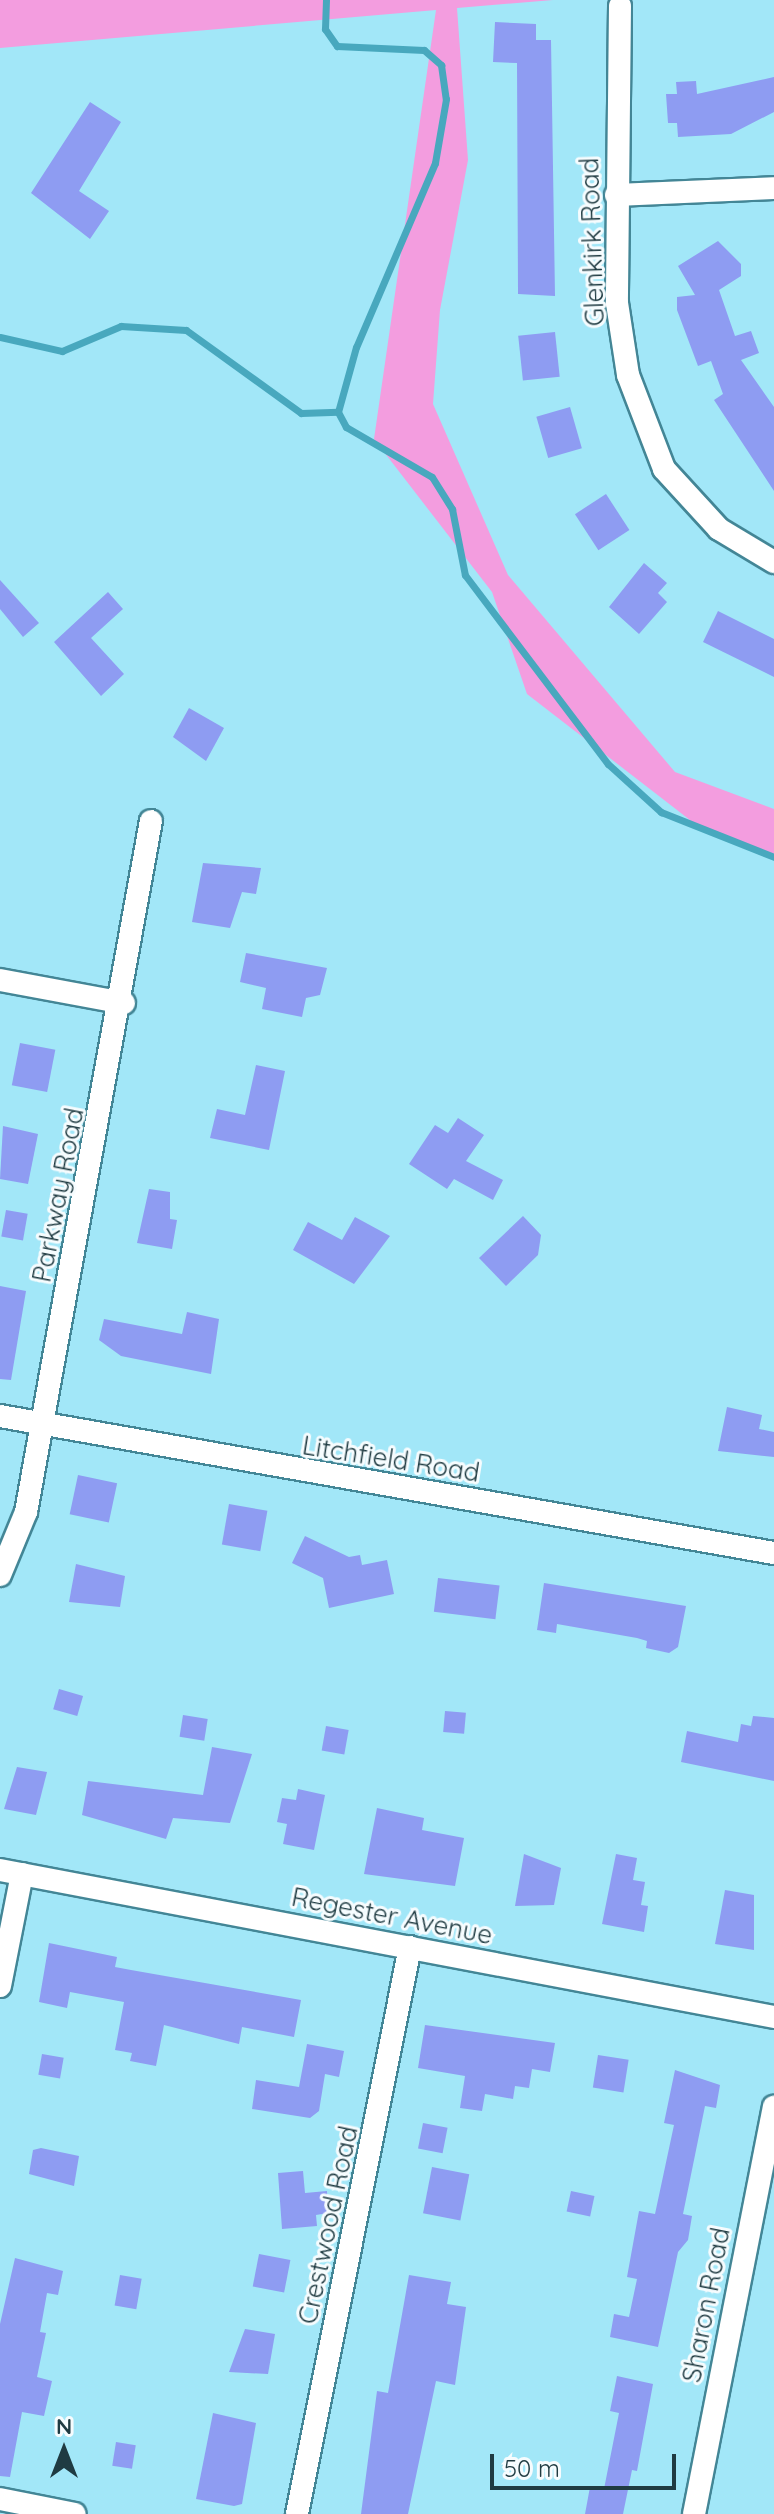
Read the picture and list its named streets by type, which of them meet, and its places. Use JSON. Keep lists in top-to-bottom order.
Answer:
{
  "streets": {
    "street": [
      "Glenkirk Road",
      "Parkway Road",
      "Litchfield Road",
      "Regester Avenue",
      "Crestwood Road",
      "Sharon Road"
    ]
  },
  "crossings": [
    ["Parkway Road", "Litchfield Road"],
    ["Regester Avenue", "Crestwood Road"]
  ],
  "scale_bar": "50 m",
  "north": "top"
}
